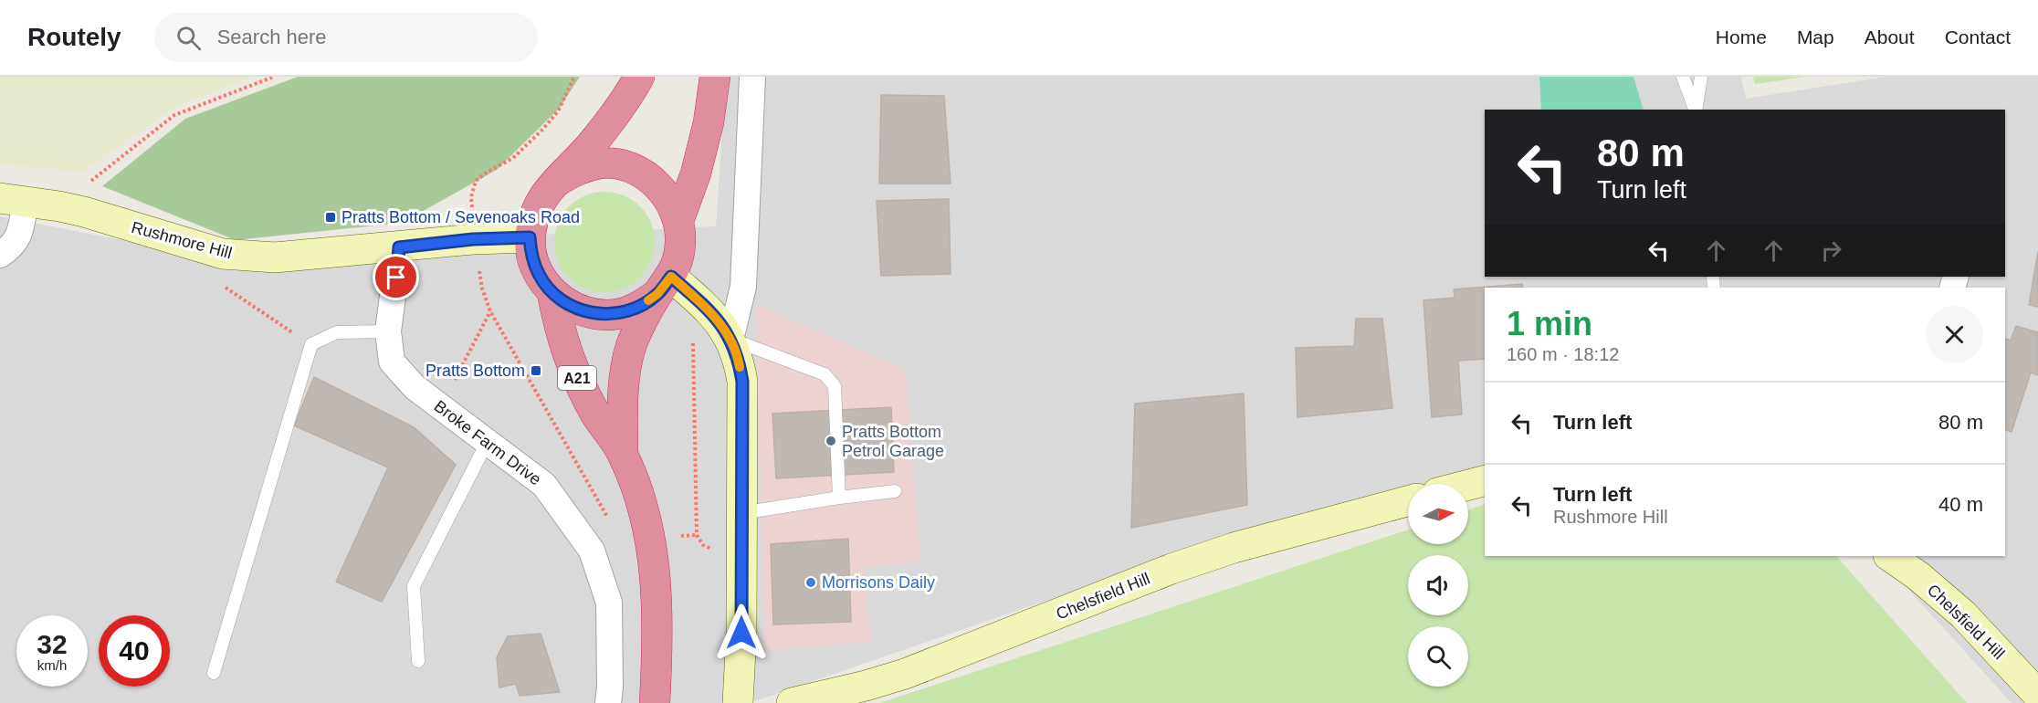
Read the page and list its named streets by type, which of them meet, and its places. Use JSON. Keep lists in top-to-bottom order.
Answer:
{
  "streets": {
    "highway": ["A21"],
    "street": ["Rushmore Hill", "Broke Farm Drive", "Chelsfield Hill"]
  },
  "crossings": [
    ["Rushmore Hill", "A21"],
    ["Rushmore Hill", "Broke Farm Drive"]
  ],
  "places": {
    "transit": ["Pratts Bottom / Sevenoaks Road", "Pratts Bottom"],
    "other": ["Pratts Bottom Petrol Garage", "Morrisons Daily"]
  },
  "north": "right",
  "page": {
    "header": "Routely",
    "search": "Search here",
    "nav": [
      "Home",
      "Map",
      "About",
      "Contact"
    ],
    "turn": ["80 m", "Turn left"],
    "heading": ["1 min", "160 m · 18:12"],
    "list": [
      {
        "name": "Turn left",
        "value": "80 m"
      },
      {
        "name": "Turn left",
        "note": "Rushmore Hill",
        "value": "40 m"
      }
    ],
    "speed": "32 km/h",
    "limit": "40"
  }
}
